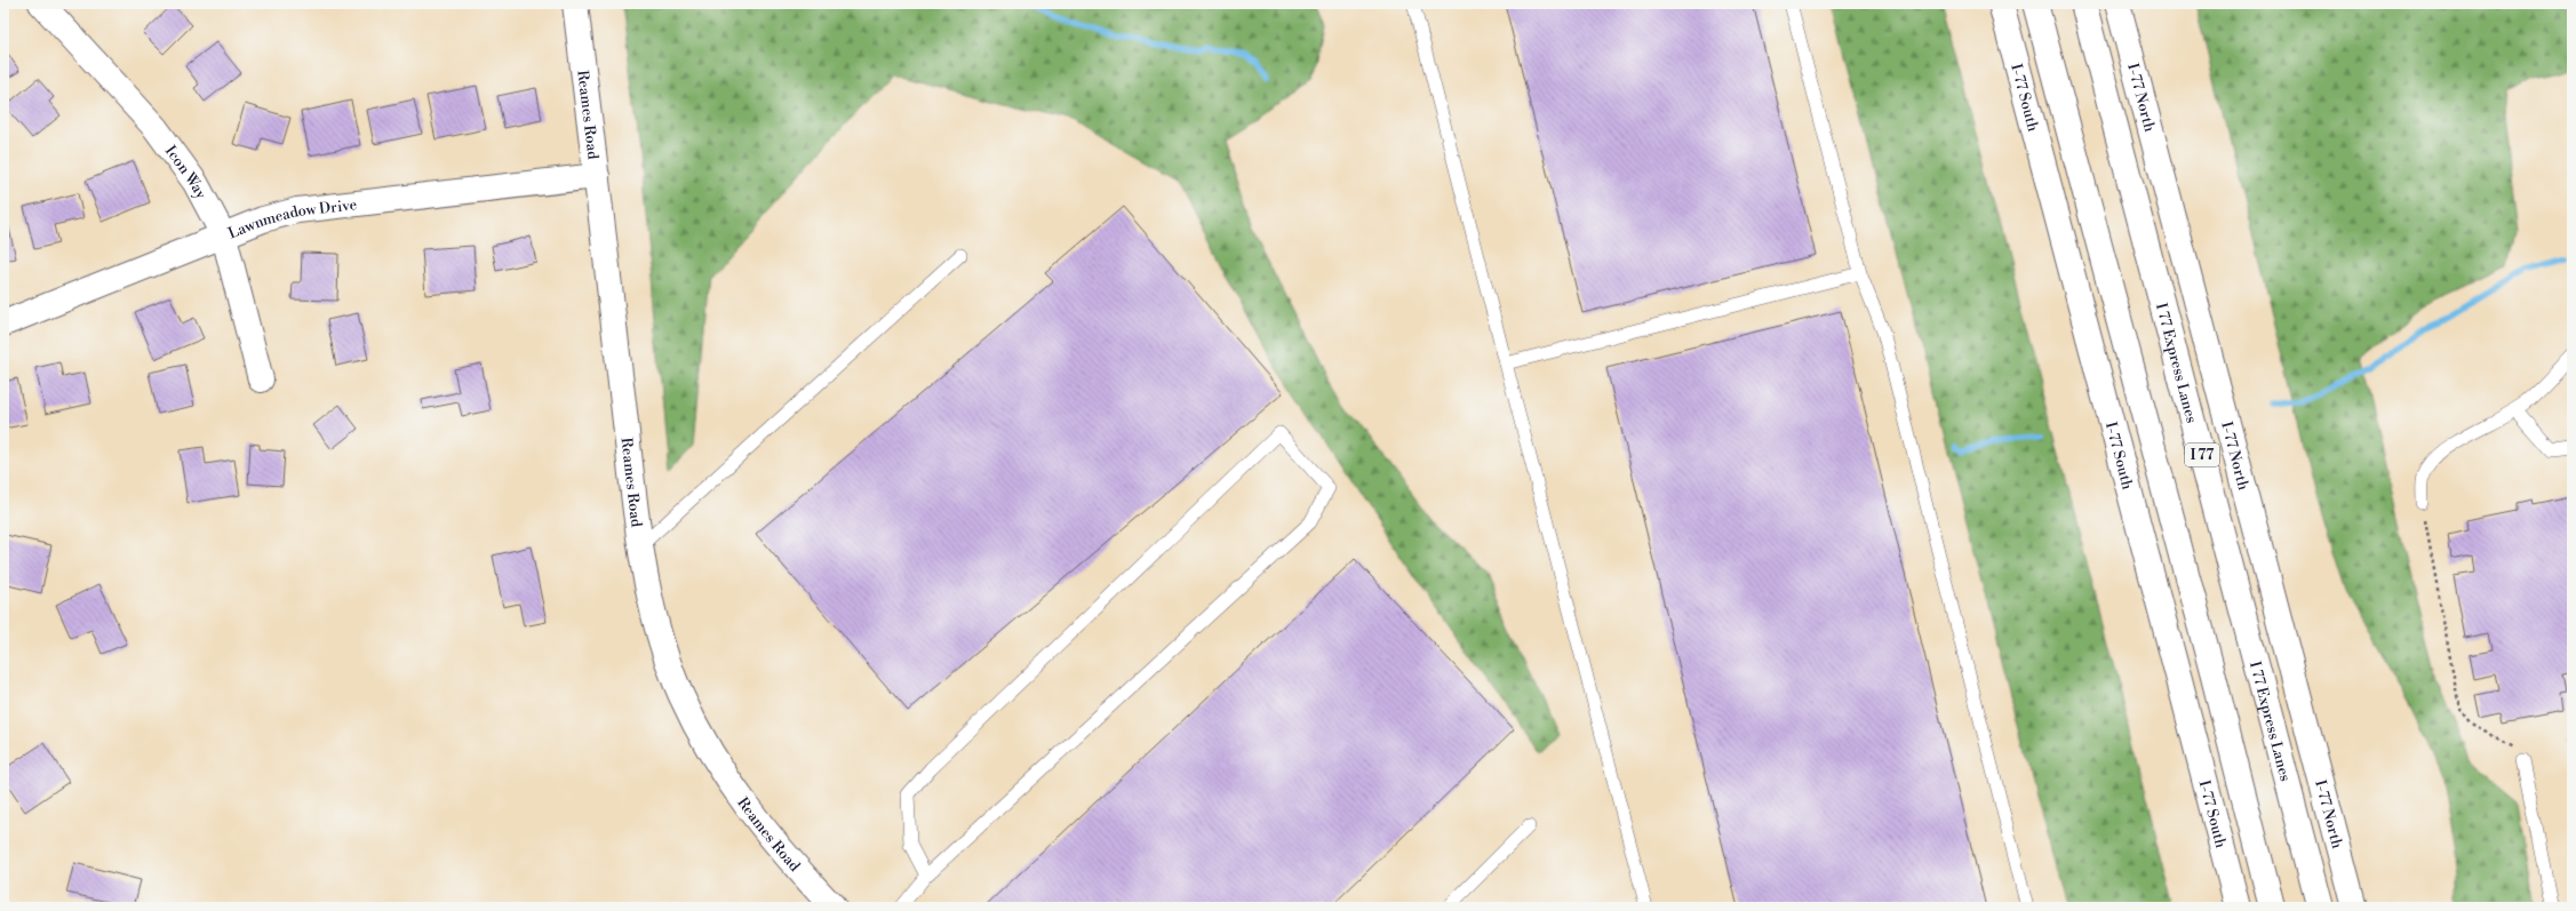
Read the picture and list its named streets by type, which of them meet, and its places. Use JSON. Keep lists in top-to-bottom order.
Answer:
{
  "streets": {
    "main road": [
      "I-77 South",
      "I-77 North",
      "Reames Road",
      "Icon Way",
      "Lawnmeadow Drive",
      "I 77 Express Lanes",
      "I 77"
    ]
  },
  "crossings": [
    ["Reames Road", "Lawnmeadow Drive"],
    ["Icon Way", "Lawnmeadow Drive"]
  ]
}
